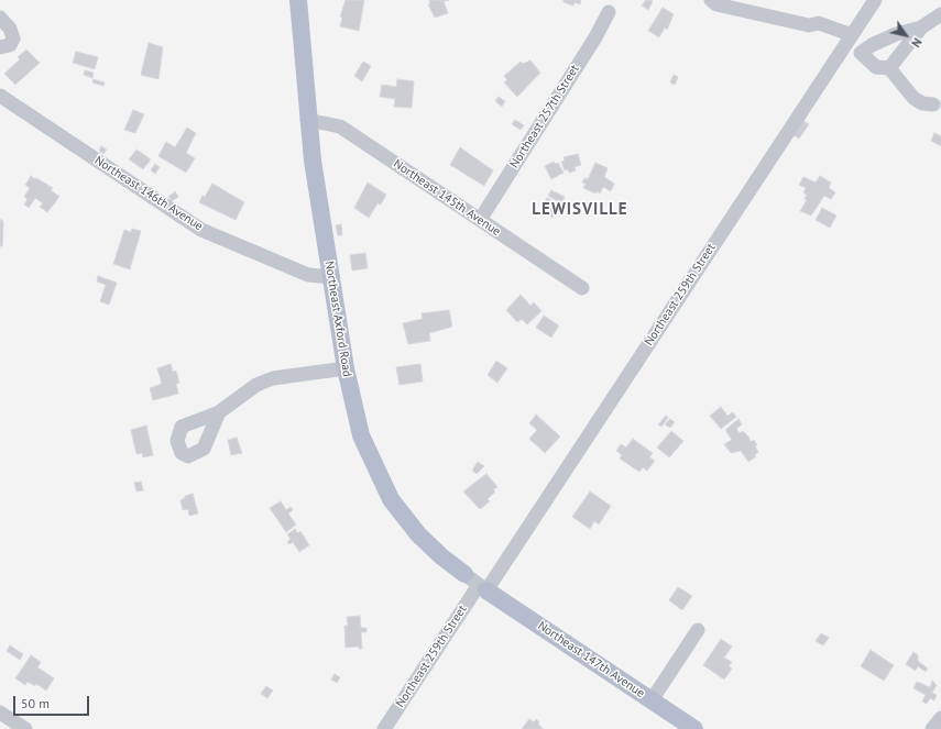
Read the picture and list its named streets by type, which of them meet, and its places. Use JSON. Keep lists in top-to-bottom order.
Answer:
{
  "streets": {
    "main road": ["Northeast Axford Road", "Northeast 147th Avenue"],
    "street": [
      "Northeast 257th Street",
      "Northeast 146th Avenue",
      "Northeast 145th Avenue",
      "Northeast 259th Street"
    ]
  },
  "crossings": [
    ["Northeast 257th Street", "Northeast 145th Avenue"],
    ["Northeast 146th Avenue", "Northeast Axford Road"],
    ["Northeast 145th Avenue", "Northeast Axford Road"],
    ["Northeast 259th Street", "Northeast Axford Road"],
    ["Northeast 259th Street", "Northeast 147th Avenue"],
    ["Northeast Axford Road", "Northeast 147th Avenue"]
  ],
  "districts": ["LEWISVILLE"],
  "scale_bar": "50 m",
  "north": "bottom right"
}
